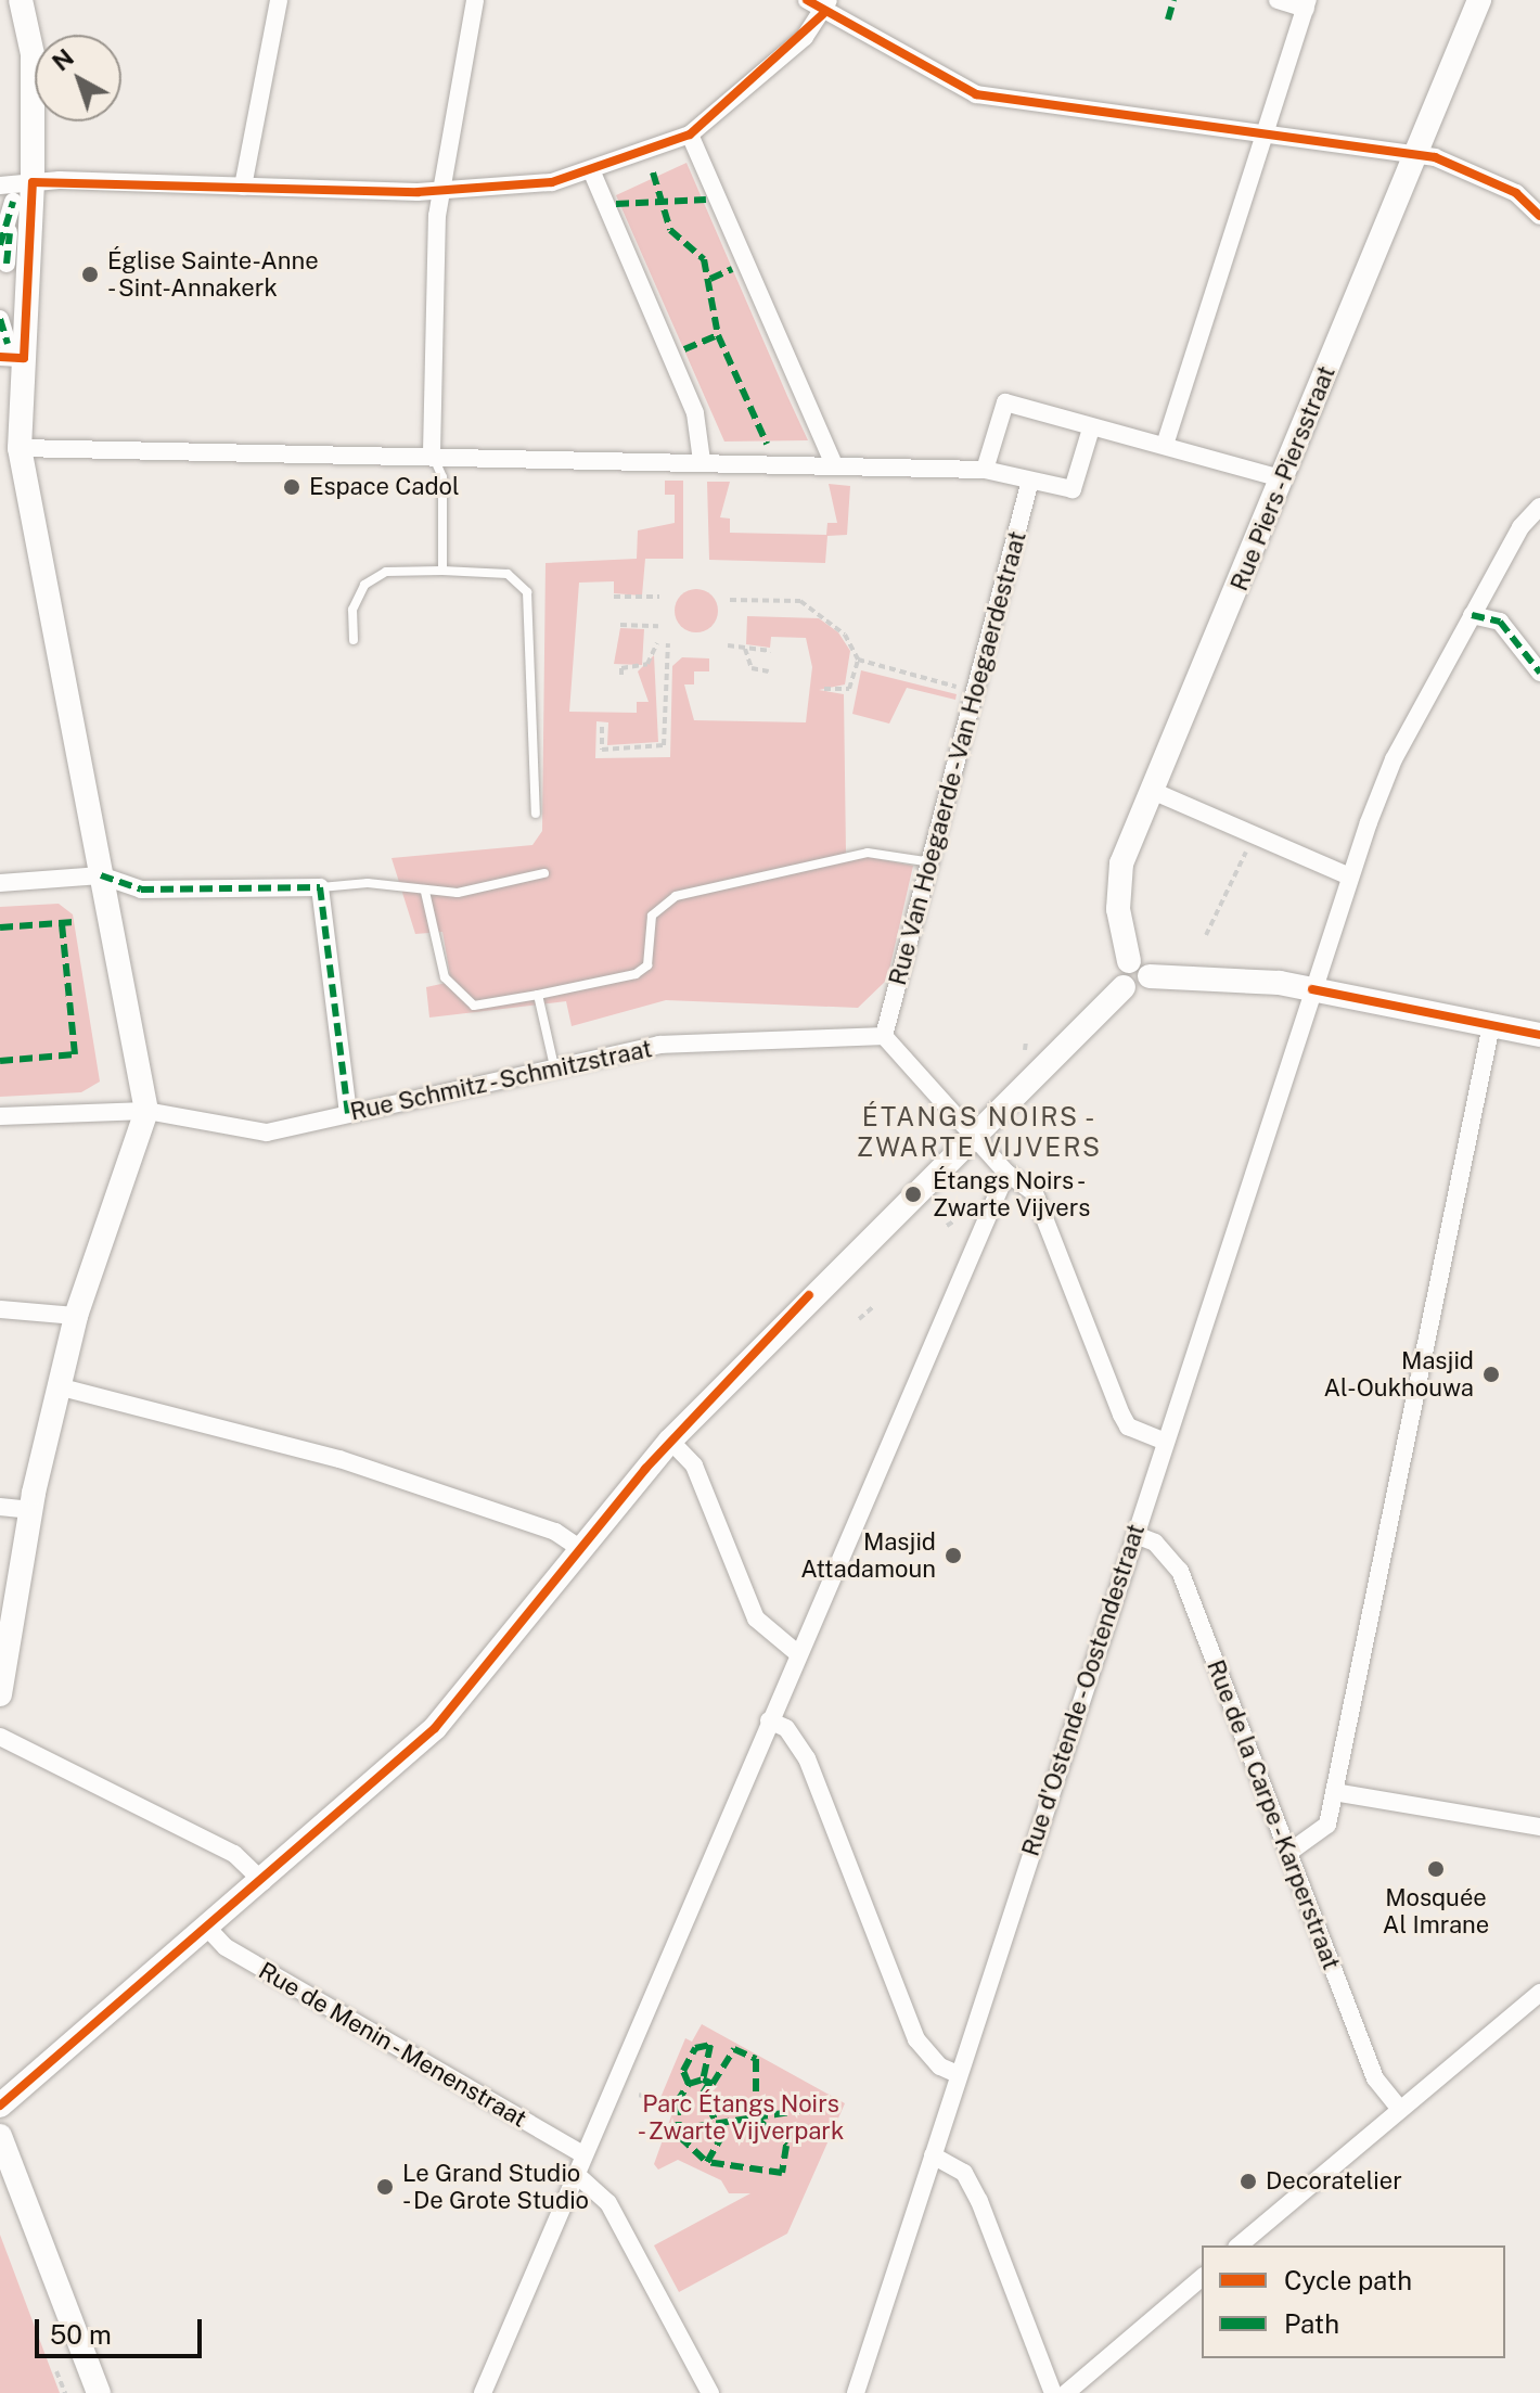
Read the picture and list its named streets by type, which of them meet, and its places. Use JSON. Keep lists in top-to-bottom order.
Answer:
{
  "streets": {
    "street": [
      "Rue Piers - Piersstraat",
      "Rue Van Hoegaerde - Van Hoegaerdestraat",
      "Rue Schmitz - Schmitzstraat",
      "Rue d'Ostende - Oostendestraat",
      "Rue de la Carpe - Karperstraat",
      "Rue de Menin - Menenstraat"
    ]
  },
  "crossings": [
    ["Rue Van Hoegaerde - Van Hoegaerdestraat", "Rue Schmitz - Schmitzstraat"],
    ["Rue d'Ostende - Oostendestraat", "Rue de la Carpe - Karperstraat"]
  ],
  "districts": ["ÉTANGS NOIRS - ZWARTE VIJVERS"],
  "parks": ["Parc Étangs Noirs - Zwarte Vijverpark"],
  "places": [
    "Église Sainte-Anne - Sint-Annakerk",
    "Espace Cadol",
    "Étangs Noirs - Zwarte Vijvers",
    "Masjid Al-Oukhouwa",
    "Masjid Attadamoun",
    "Mosquée Al Imrane",
    "Decoratelier",
    "Le Grand Studio - De Grote Studio"
  ],
  "legend": ["Cycle path", "Path"],
  "scale_bar": "50 m",
  "north": "top left"
}
